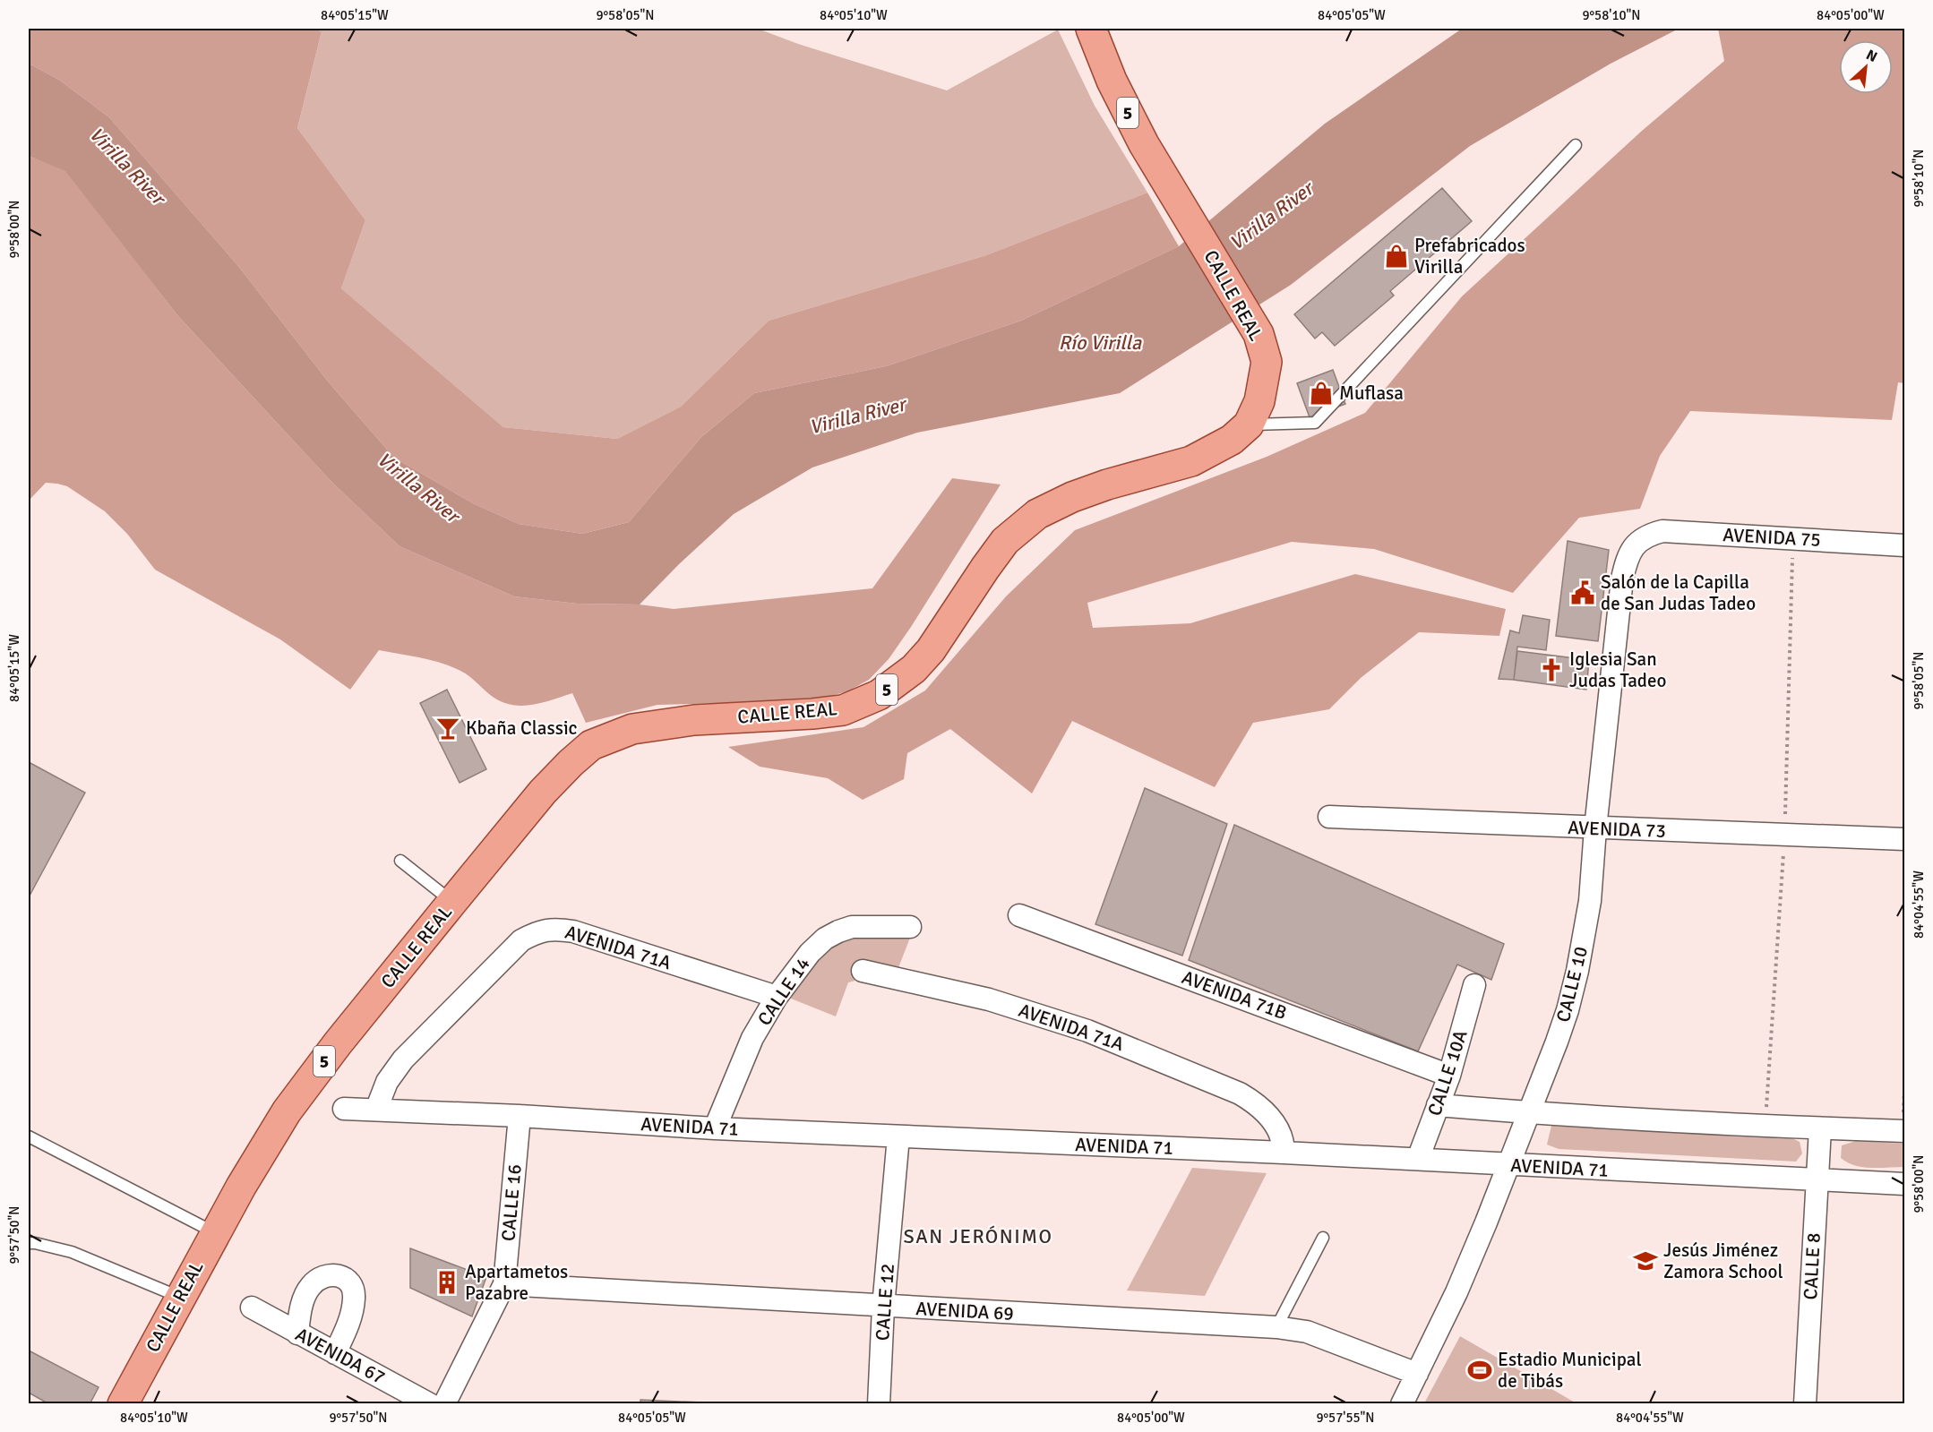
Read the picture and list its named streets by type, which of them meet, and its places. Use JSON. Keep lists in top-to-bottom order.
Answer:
{
  "streets": {
    "main road": ["5", "CALLE REAL"],
    "street": [
      "AVENIDA 75",
      "AVENIDA 73",
      "AVENIDA 71A",
      "CALLE 10",
      "CALLE 14",
      "AVENIDA 71B",
      "CALLE 10A",
      "AVENIDA 71",
      "CALLE 16",
      "CALLE 8",
      "CALLE 12",
      "AVENIDA 69",
      "AVENIDA 67"
    ]
  },
  "crossings": [
    ["AVENIDA 75", "CALLE 10"],
    ["AVENIDA 73", "CALLE 10"],
    ["AVENIDA 71A", "CALLE 14"],
    ["AVENIDA 71A", "AVENIDA 71"],
    ["CALLE 10", "AVENIDA 71"],
    ["CALLE 10", "AVENIDA 69"],
    ["CALLE 14", "AVENIDA 71"],
    ["AVENIDA 71B", "CALLE 10A"],
    ["CALLE 10A", "AVENIDA 71"],
    ["AVENIDA 71", "CALLE 16"],
    ["AVENIDA 71", "CALLE 8"],
    ["AVENIDA 71", "CALLE 12"],
    ["CALLE 16", "AVENIDA 69"],
    ["CALLE 12", "AVENIDA 69"]
  ],
  "districts": ["SAN JERÓNIMO"],
  "water": ["Virilla River", "Río Virilla"],
  "places": {
    "shop": ["Prefabricados Virilla", "Muflasa"],
    "public building": ["Salón de la Capilla de San Judas Tadeo"],
    "church": ["Iglesia San Judas Tadeo"],
    "bar": ["Kbaña Classic"],
    "school or university": ["Jesús Jiménez Zamora School"],
    "building": ["Apartametos Pazabre"],
    "sports": ["Estadio Municipal de Tibás"]
  },
  "north": "top right",
  "coordinates": [
    "84°05'15\"W",
    "9°58'05\"N",
    "84°05'10\"W",
    "84°05'05\"W",
    "9°58'10\"N",
    "84°05'00\"W",
    "9°58'00\"N",
    "84°04'55\"W",
    "9°57'50\"N",
    "9°57'55\"N"
  ]
}
